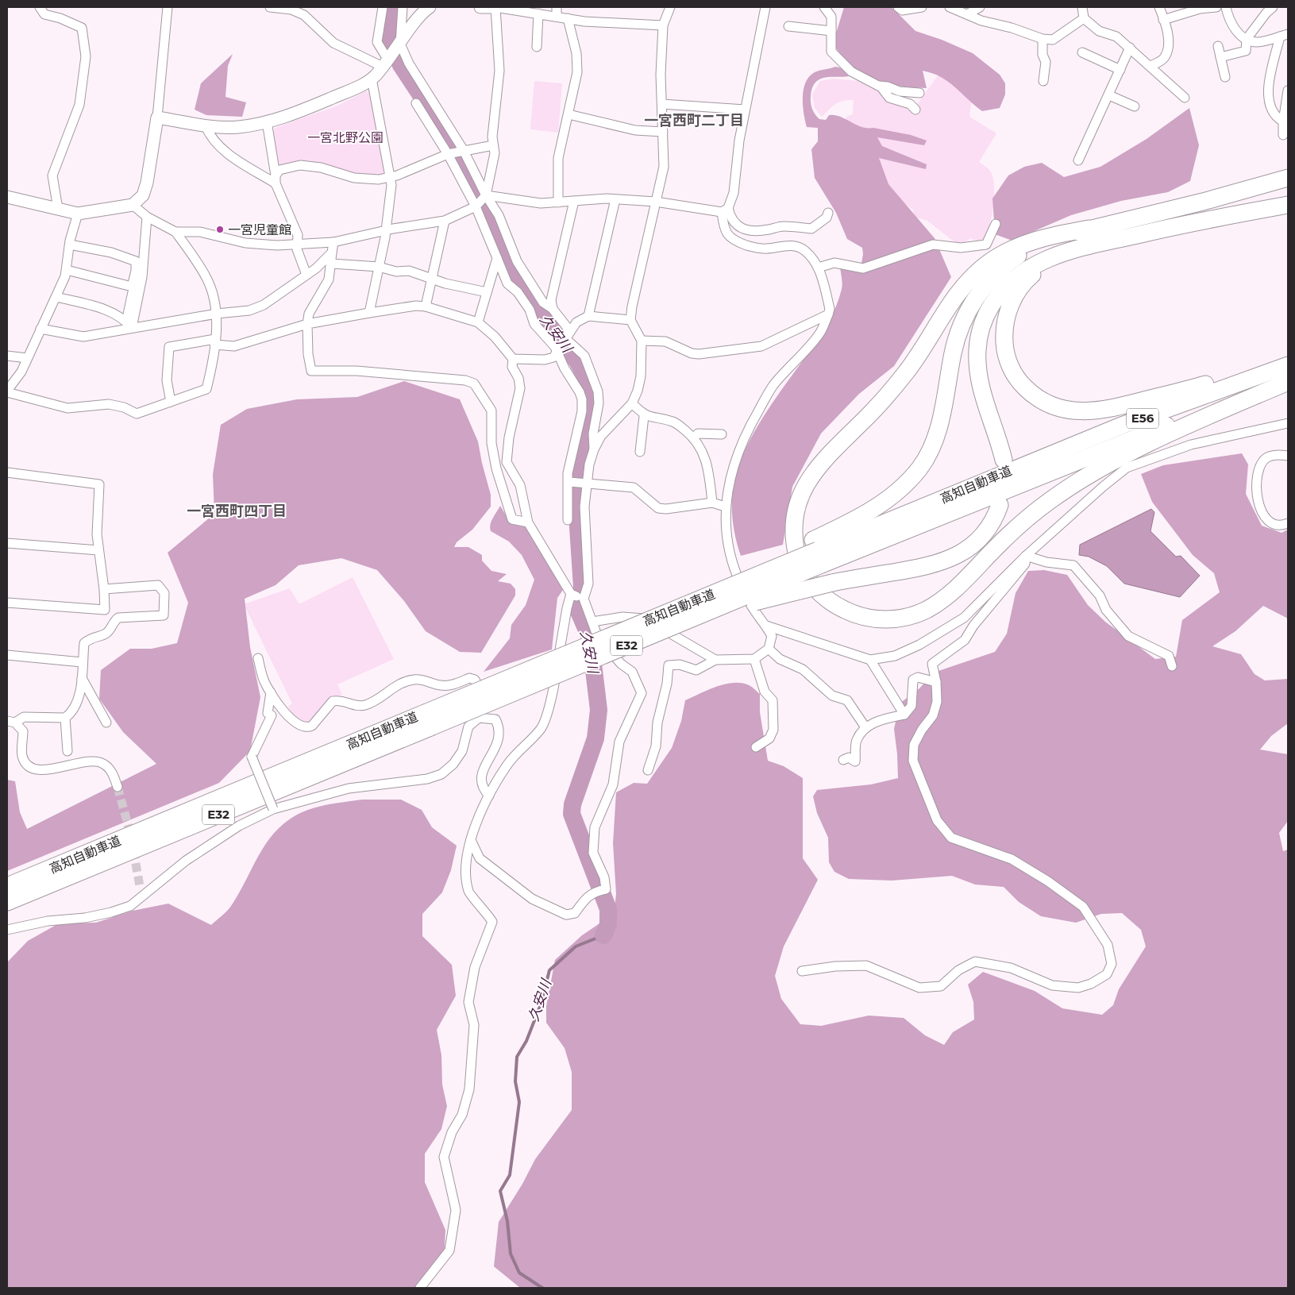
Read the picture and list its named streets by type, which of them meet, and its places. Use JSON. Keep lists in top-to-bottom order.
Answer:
{
  "streets": {
    "highway": ["E56", "高知自動車道", "E32"]
  },
  "districts": ["一宮西町二丁目", "一宮西町四丁目"],
  "water": ["久安川"],
  "parks": ["一宮北野公園"],
  "places": ["一宮児童館"]
}
